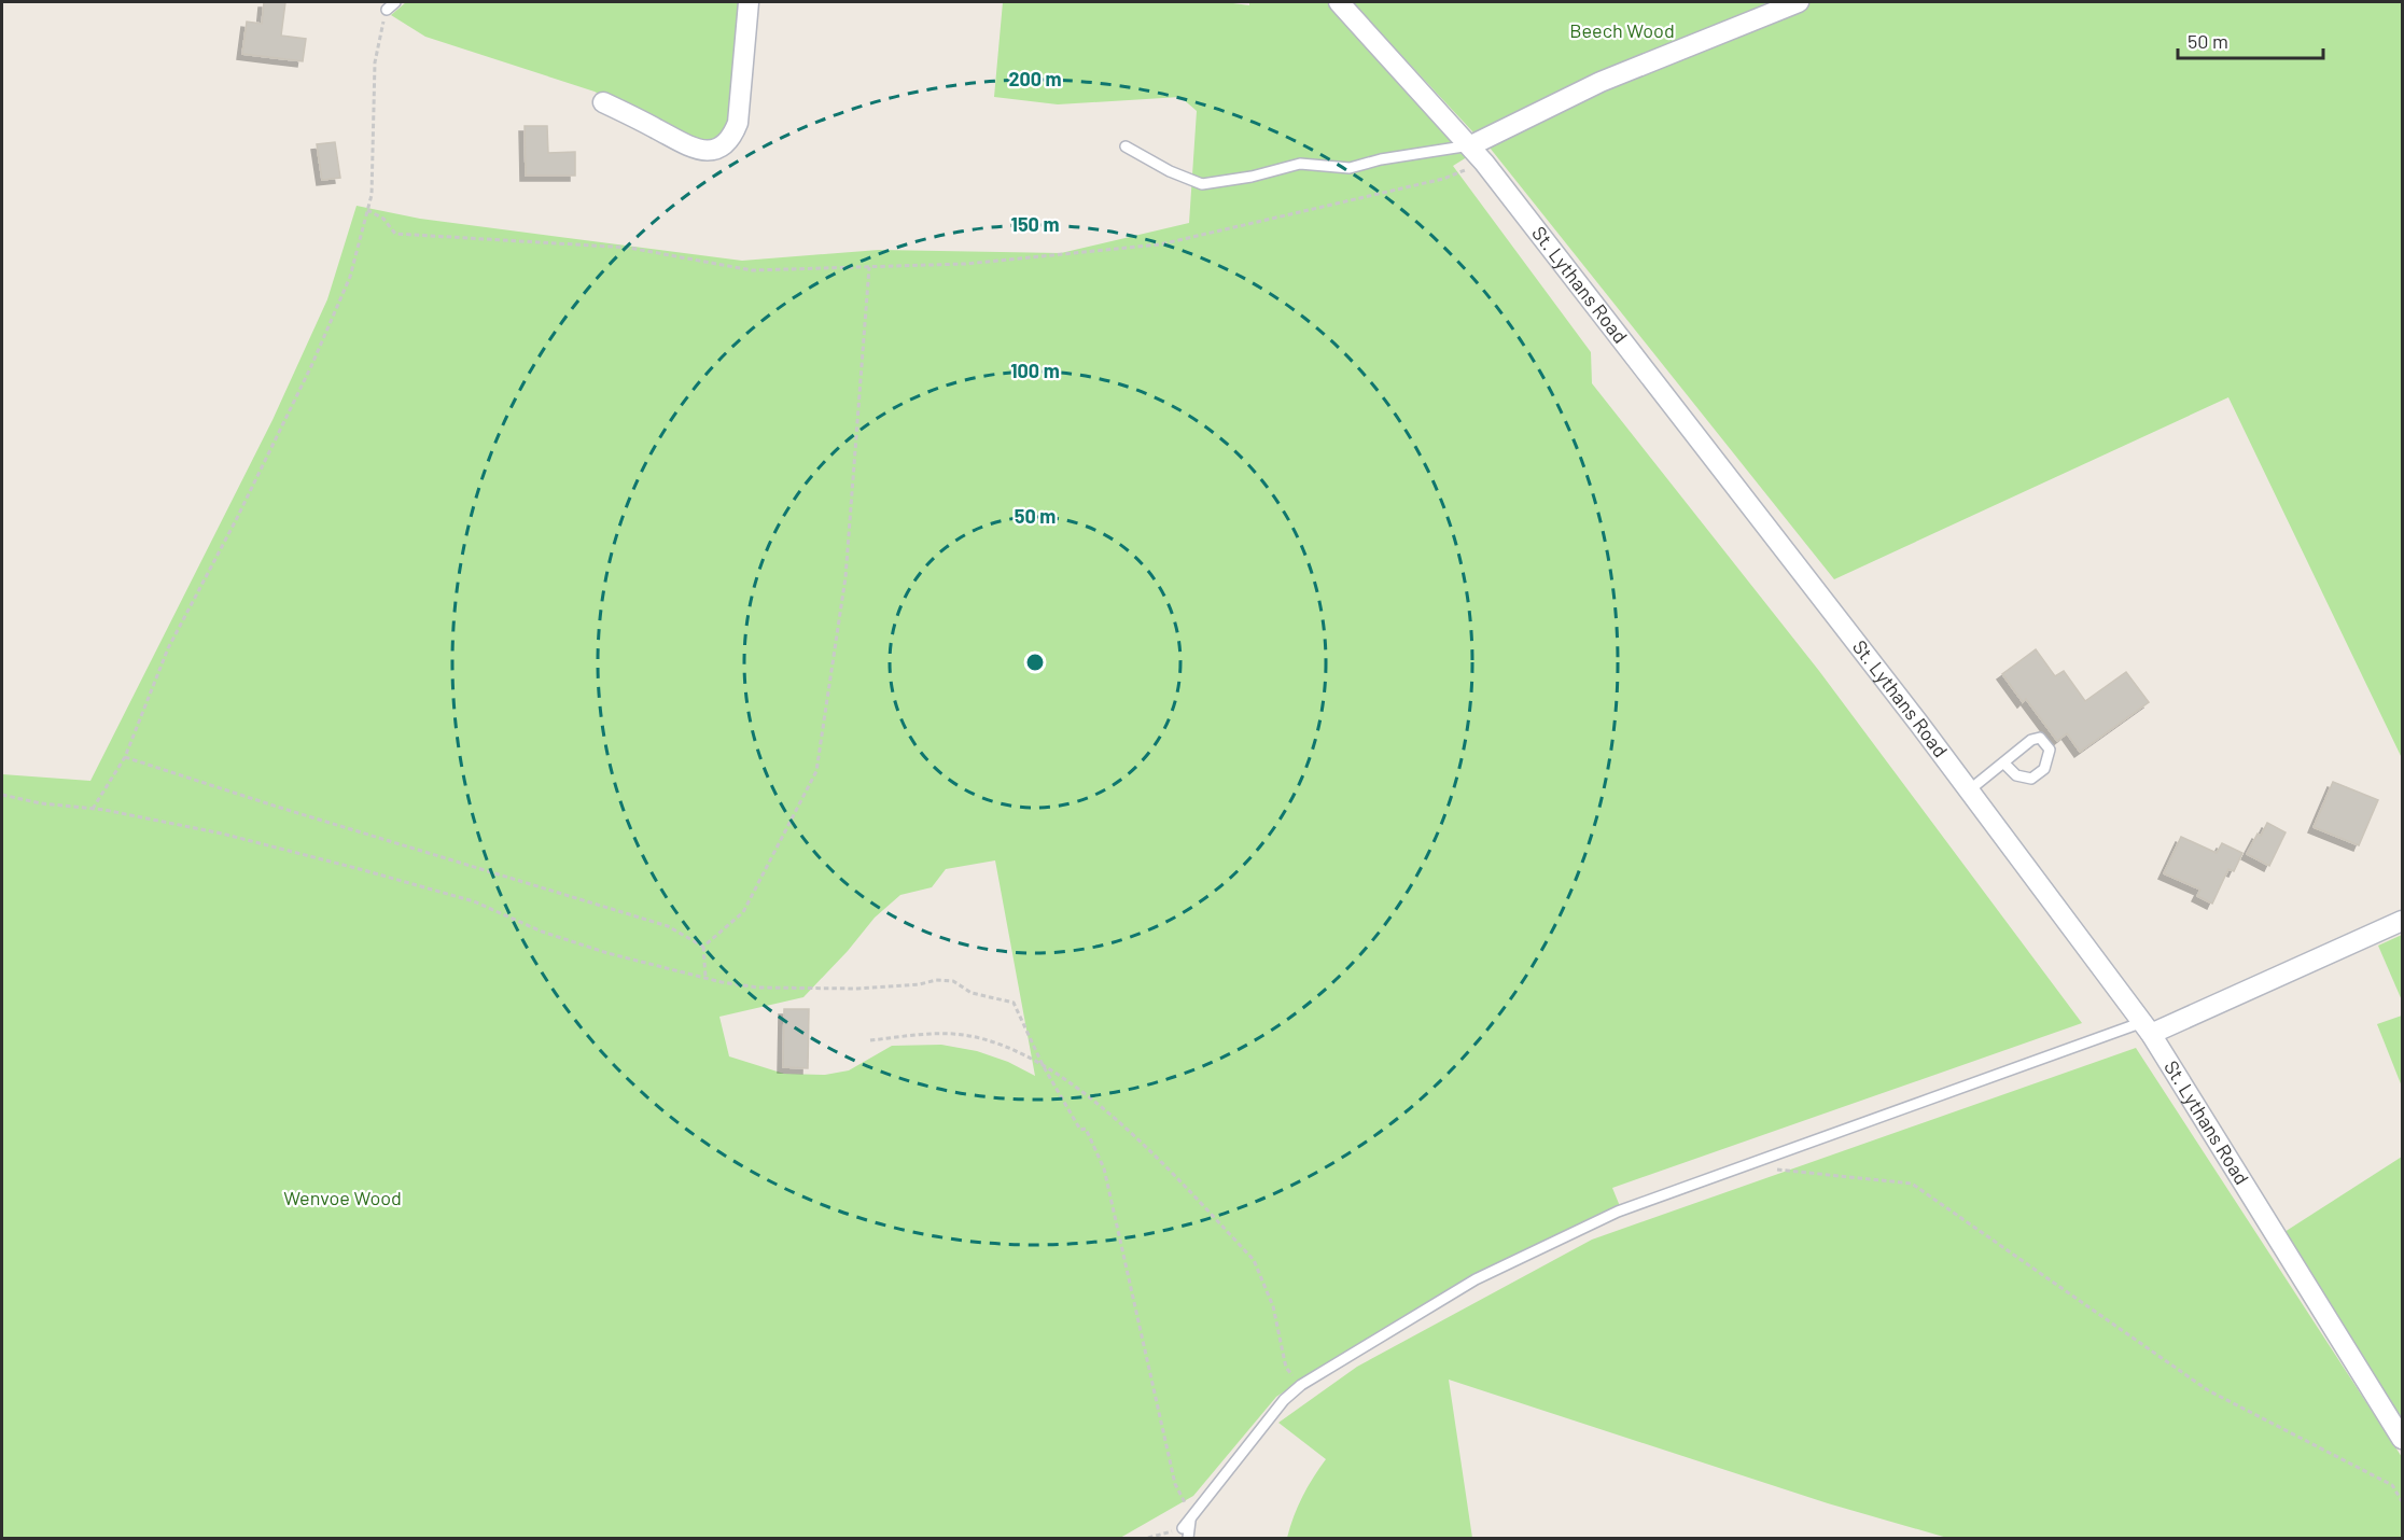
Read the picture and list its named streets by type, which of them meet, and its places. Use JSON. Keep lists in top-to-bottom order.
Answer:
{
  "streets": {
    "street": ["St. Lythans Road"]
  },
  "parks": ["Beech Wood", "Wenvoe Wood"],
  "scale_bar": "50 m",
  "rings": [
    "200 m",
    "150 m",
    "100 m",
    "50 m"
  ]
}
